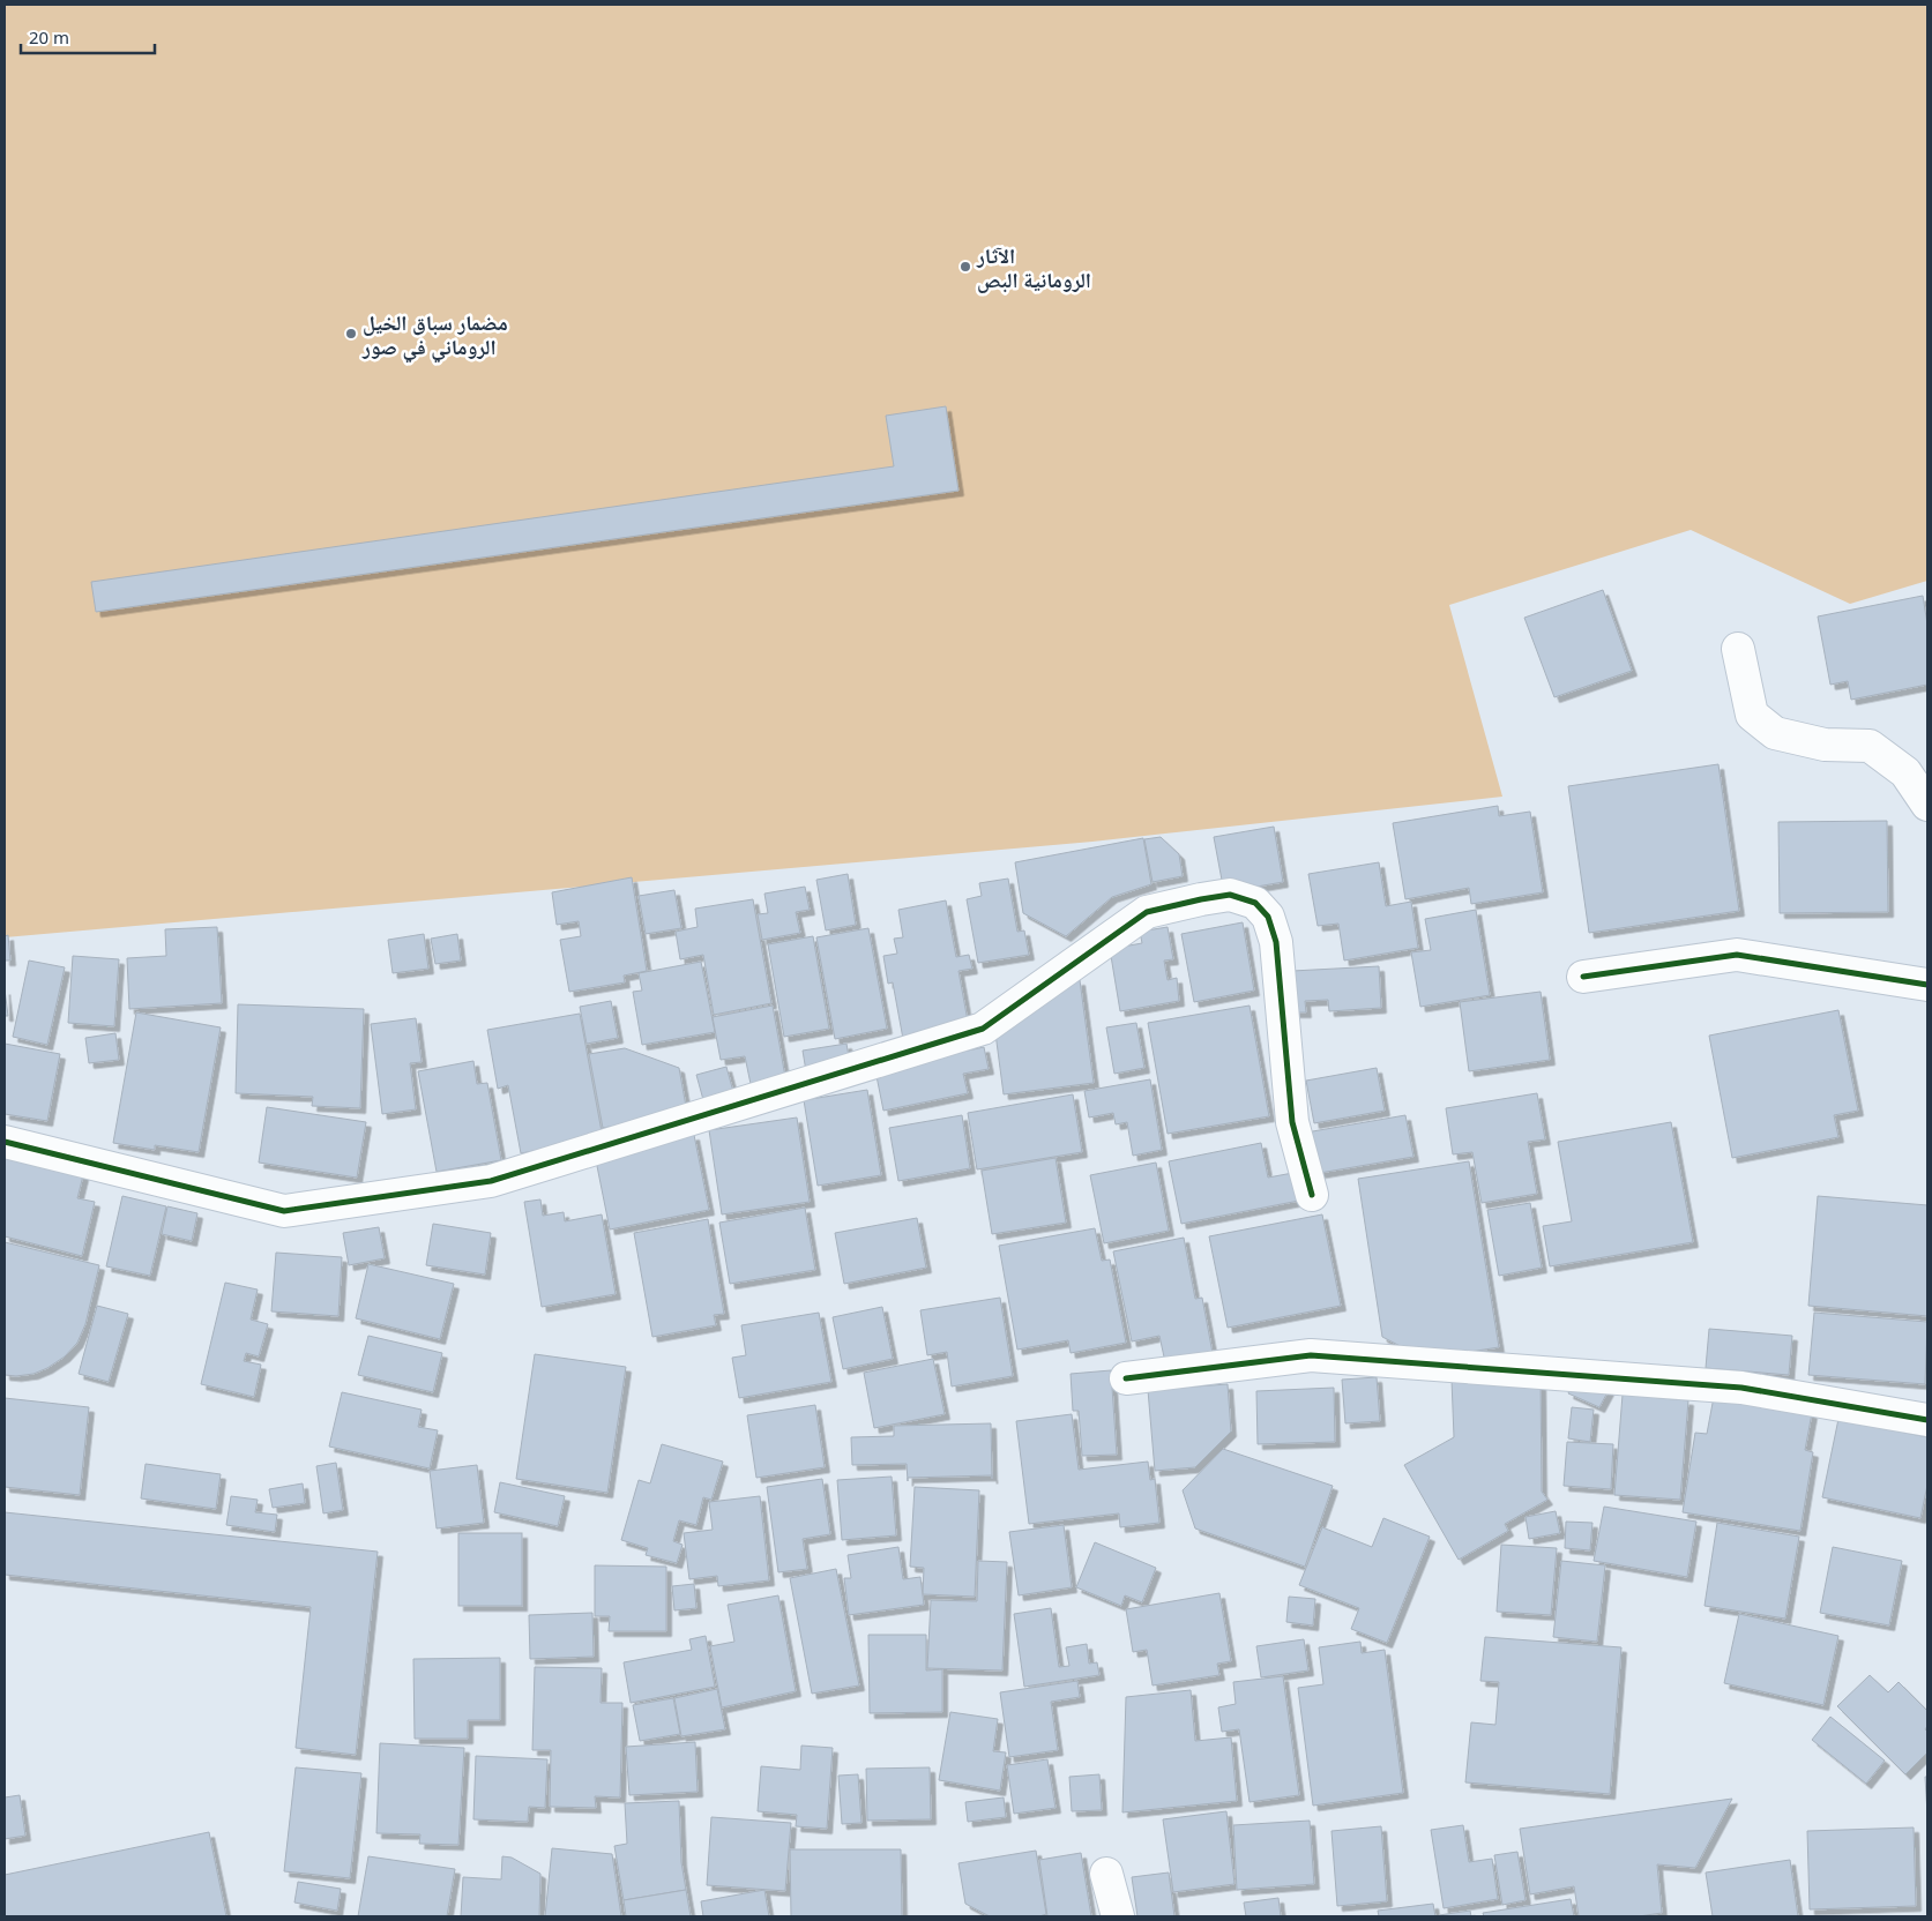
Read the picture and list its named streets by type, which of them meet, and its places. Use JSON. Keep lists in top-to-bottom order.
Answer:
{
  "places": ["الآثار الرومانية البص", "مضمار سباق الخيل الروماني في صور"],
  "scale_bar": "20 m"
}
